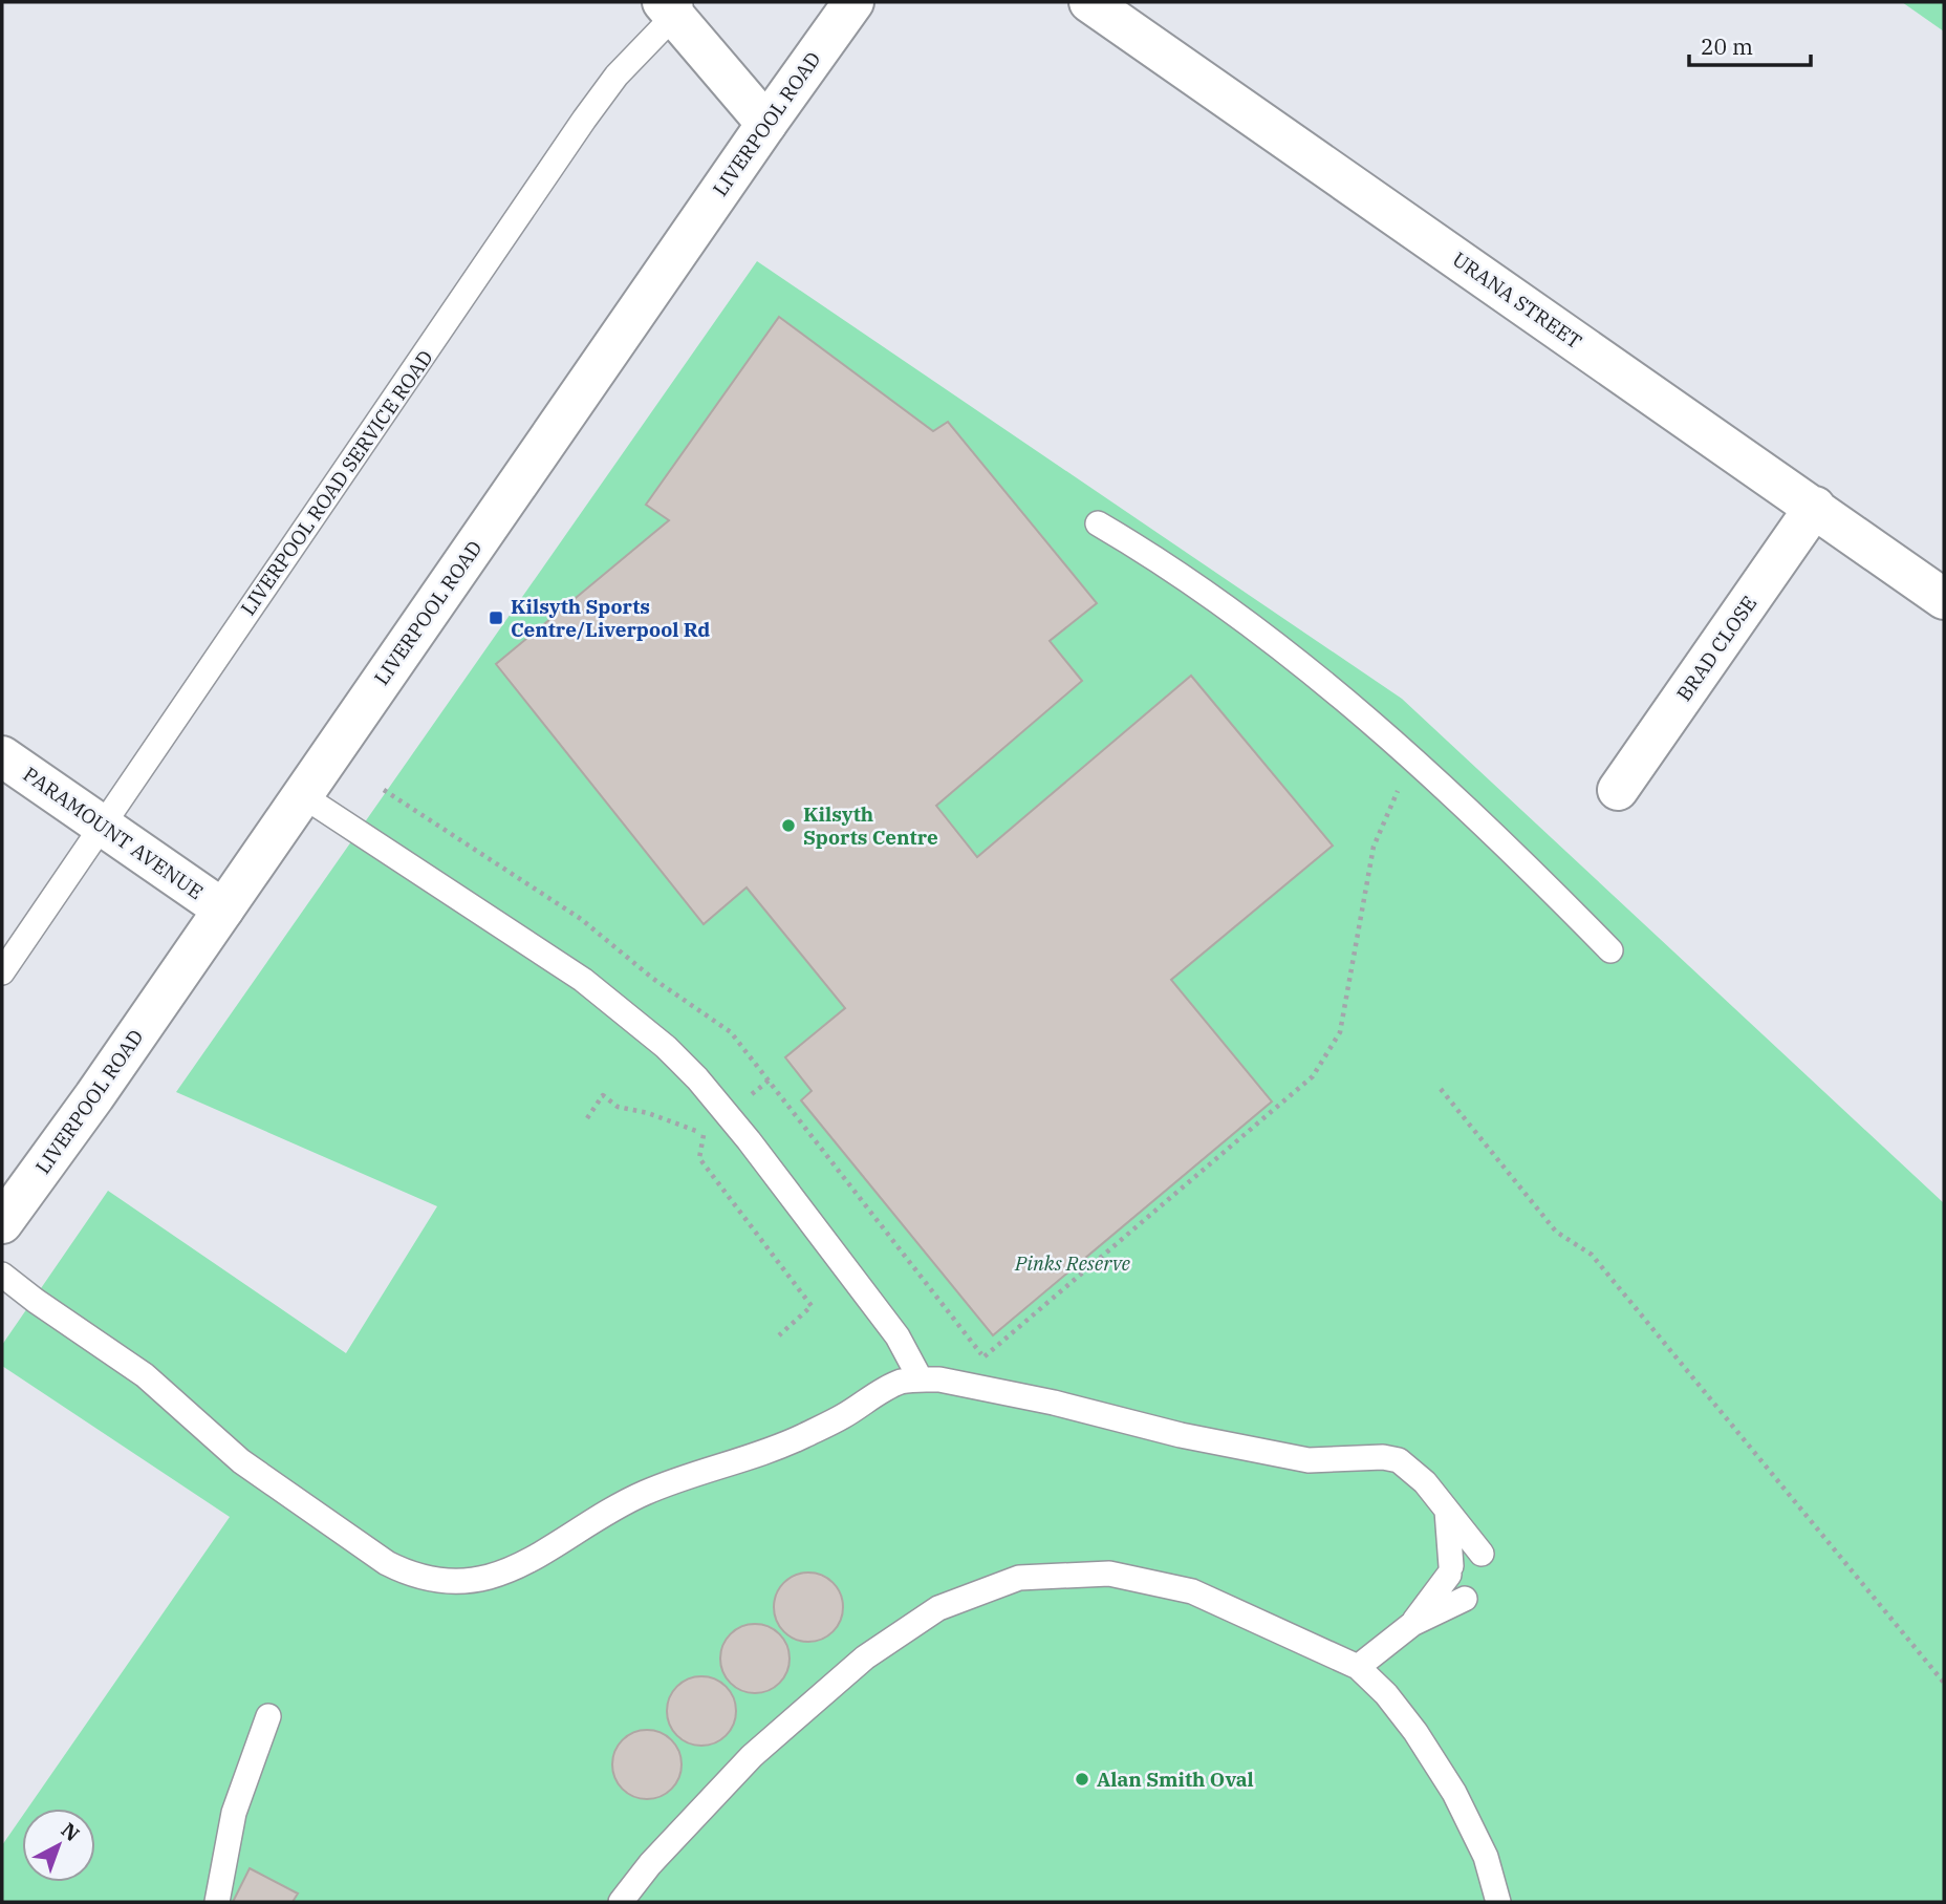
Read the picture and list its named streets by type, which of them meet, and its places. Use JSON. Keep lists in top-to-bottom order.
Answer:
{
  "streets": {
    "street": [
      "LIVERPOOL ROAD",
      "URANA STREET",
      "BRAD CLOSE",
      "PARAMOUNT AVENUE"
    ],
    "lane": ["LIVERPOOL ROAD SERVICE ROAD"]
  },
  "crossings": [
    ["LIVERPOOL ROAD", "PARAMOUNT AVENUE"],
    ["URANA STREET", "BRAD CLOSE"],
    ["LIVERPOOL ROAD SERVICE ROAD", "PARAMOUNT AVENUE"]
  ],
  "parks": ["Pinks Reserve"],
  "places": {
    "transit": ["Kilsyth Sports Centre/Liverpool Rd"],
    "other": ["Kilsyth Sports Centre", "Alan Smith Oval"]
  },
  "scale_bar": "20 m",
  "north": "top right"
}
